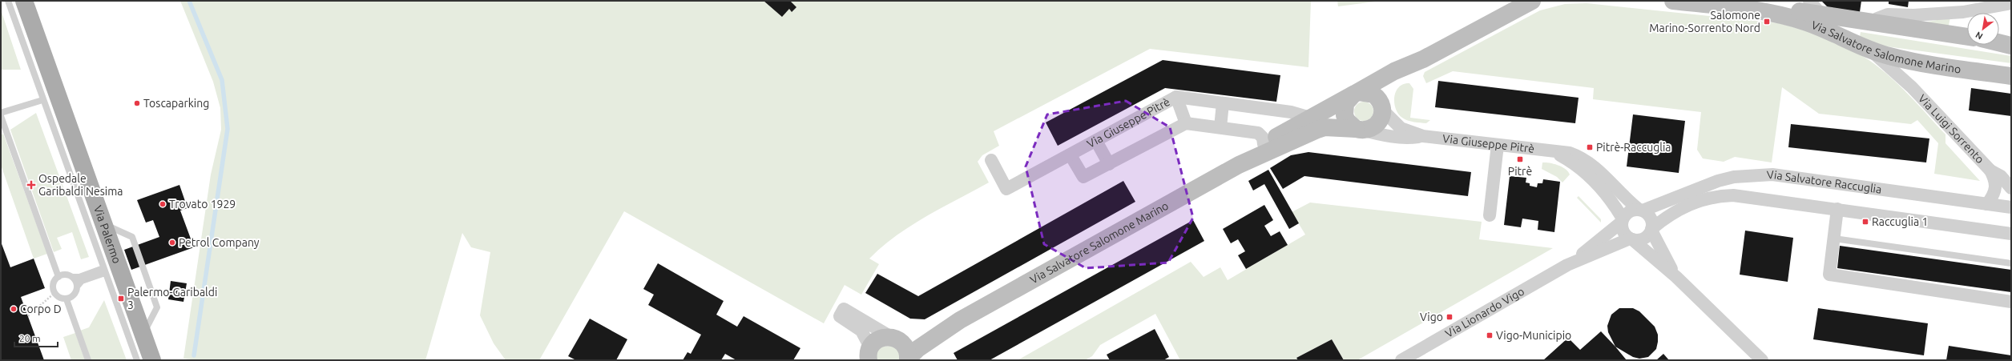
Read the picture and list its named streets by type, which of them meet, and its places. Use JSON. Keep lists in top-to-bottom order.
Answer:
{
  "streets": {
    "main road": ["Via Palermo"],
    "street": [
      "Via Salvatore Salomone Marino",
      "Via Giuseppe Pitrè",
      "Via Luigi Sorrento",
      "Via Salvatore Raccuglia",
      "Via Lionardo Vigo"
    ]
  },
  "crossings": [
    ["Via Salvatore Salomone Marino", "Via Luigi Sorrento"],
    ["Via Giuseppe Pitrè", "Via Salvatore Raccuglia"]
  ],
  "places": {
    "transit": [
      "Salomone Marino-Sorrento Nord",
      "Pitrè-Raccuglia",
      "Pitrè",
      "Raccuglia 1",
      "Palermo-Garibaldi 3",
      "Vigo",
      "Vigo-Municipio"
    ],
    "other": [
      "Toscaparking",
      "Trovato 1929",
      "Petrol Company",
      "Corpo D"
    ],
    "health": ["Ospedale Garibaldi Nesima"]
  },
  "scale_bar": "20 m",
  "north": "bottom left"
}
